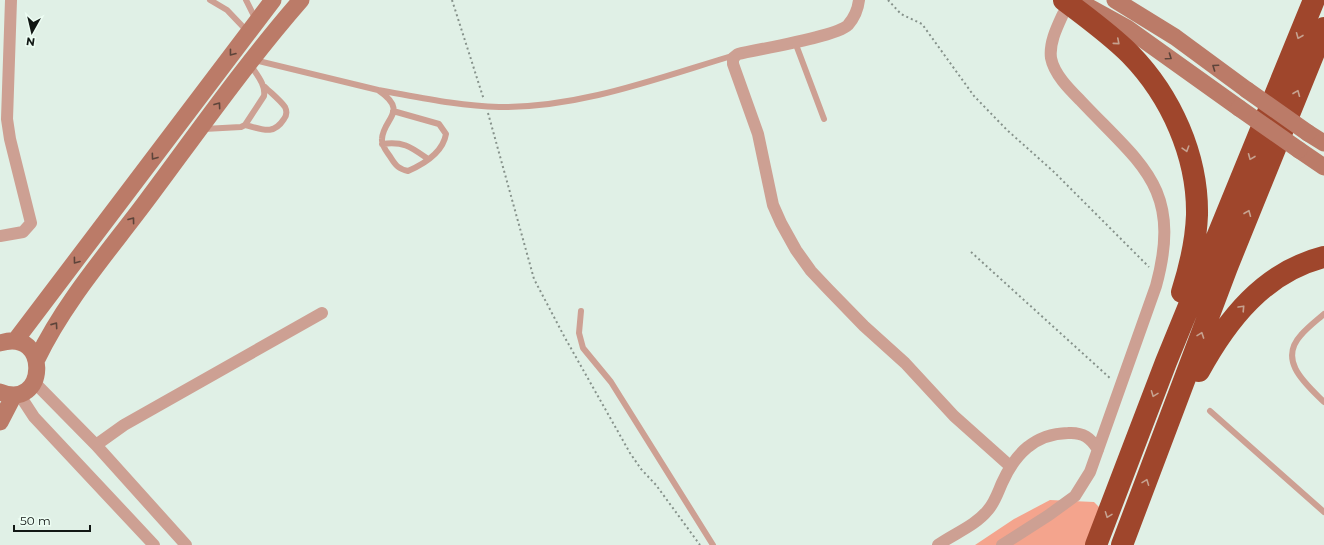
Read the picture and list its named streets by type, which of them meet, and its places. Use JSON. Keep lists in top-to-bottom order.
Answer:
{
  "scale_bar": "50 m",
  "north": "bottom"
}
